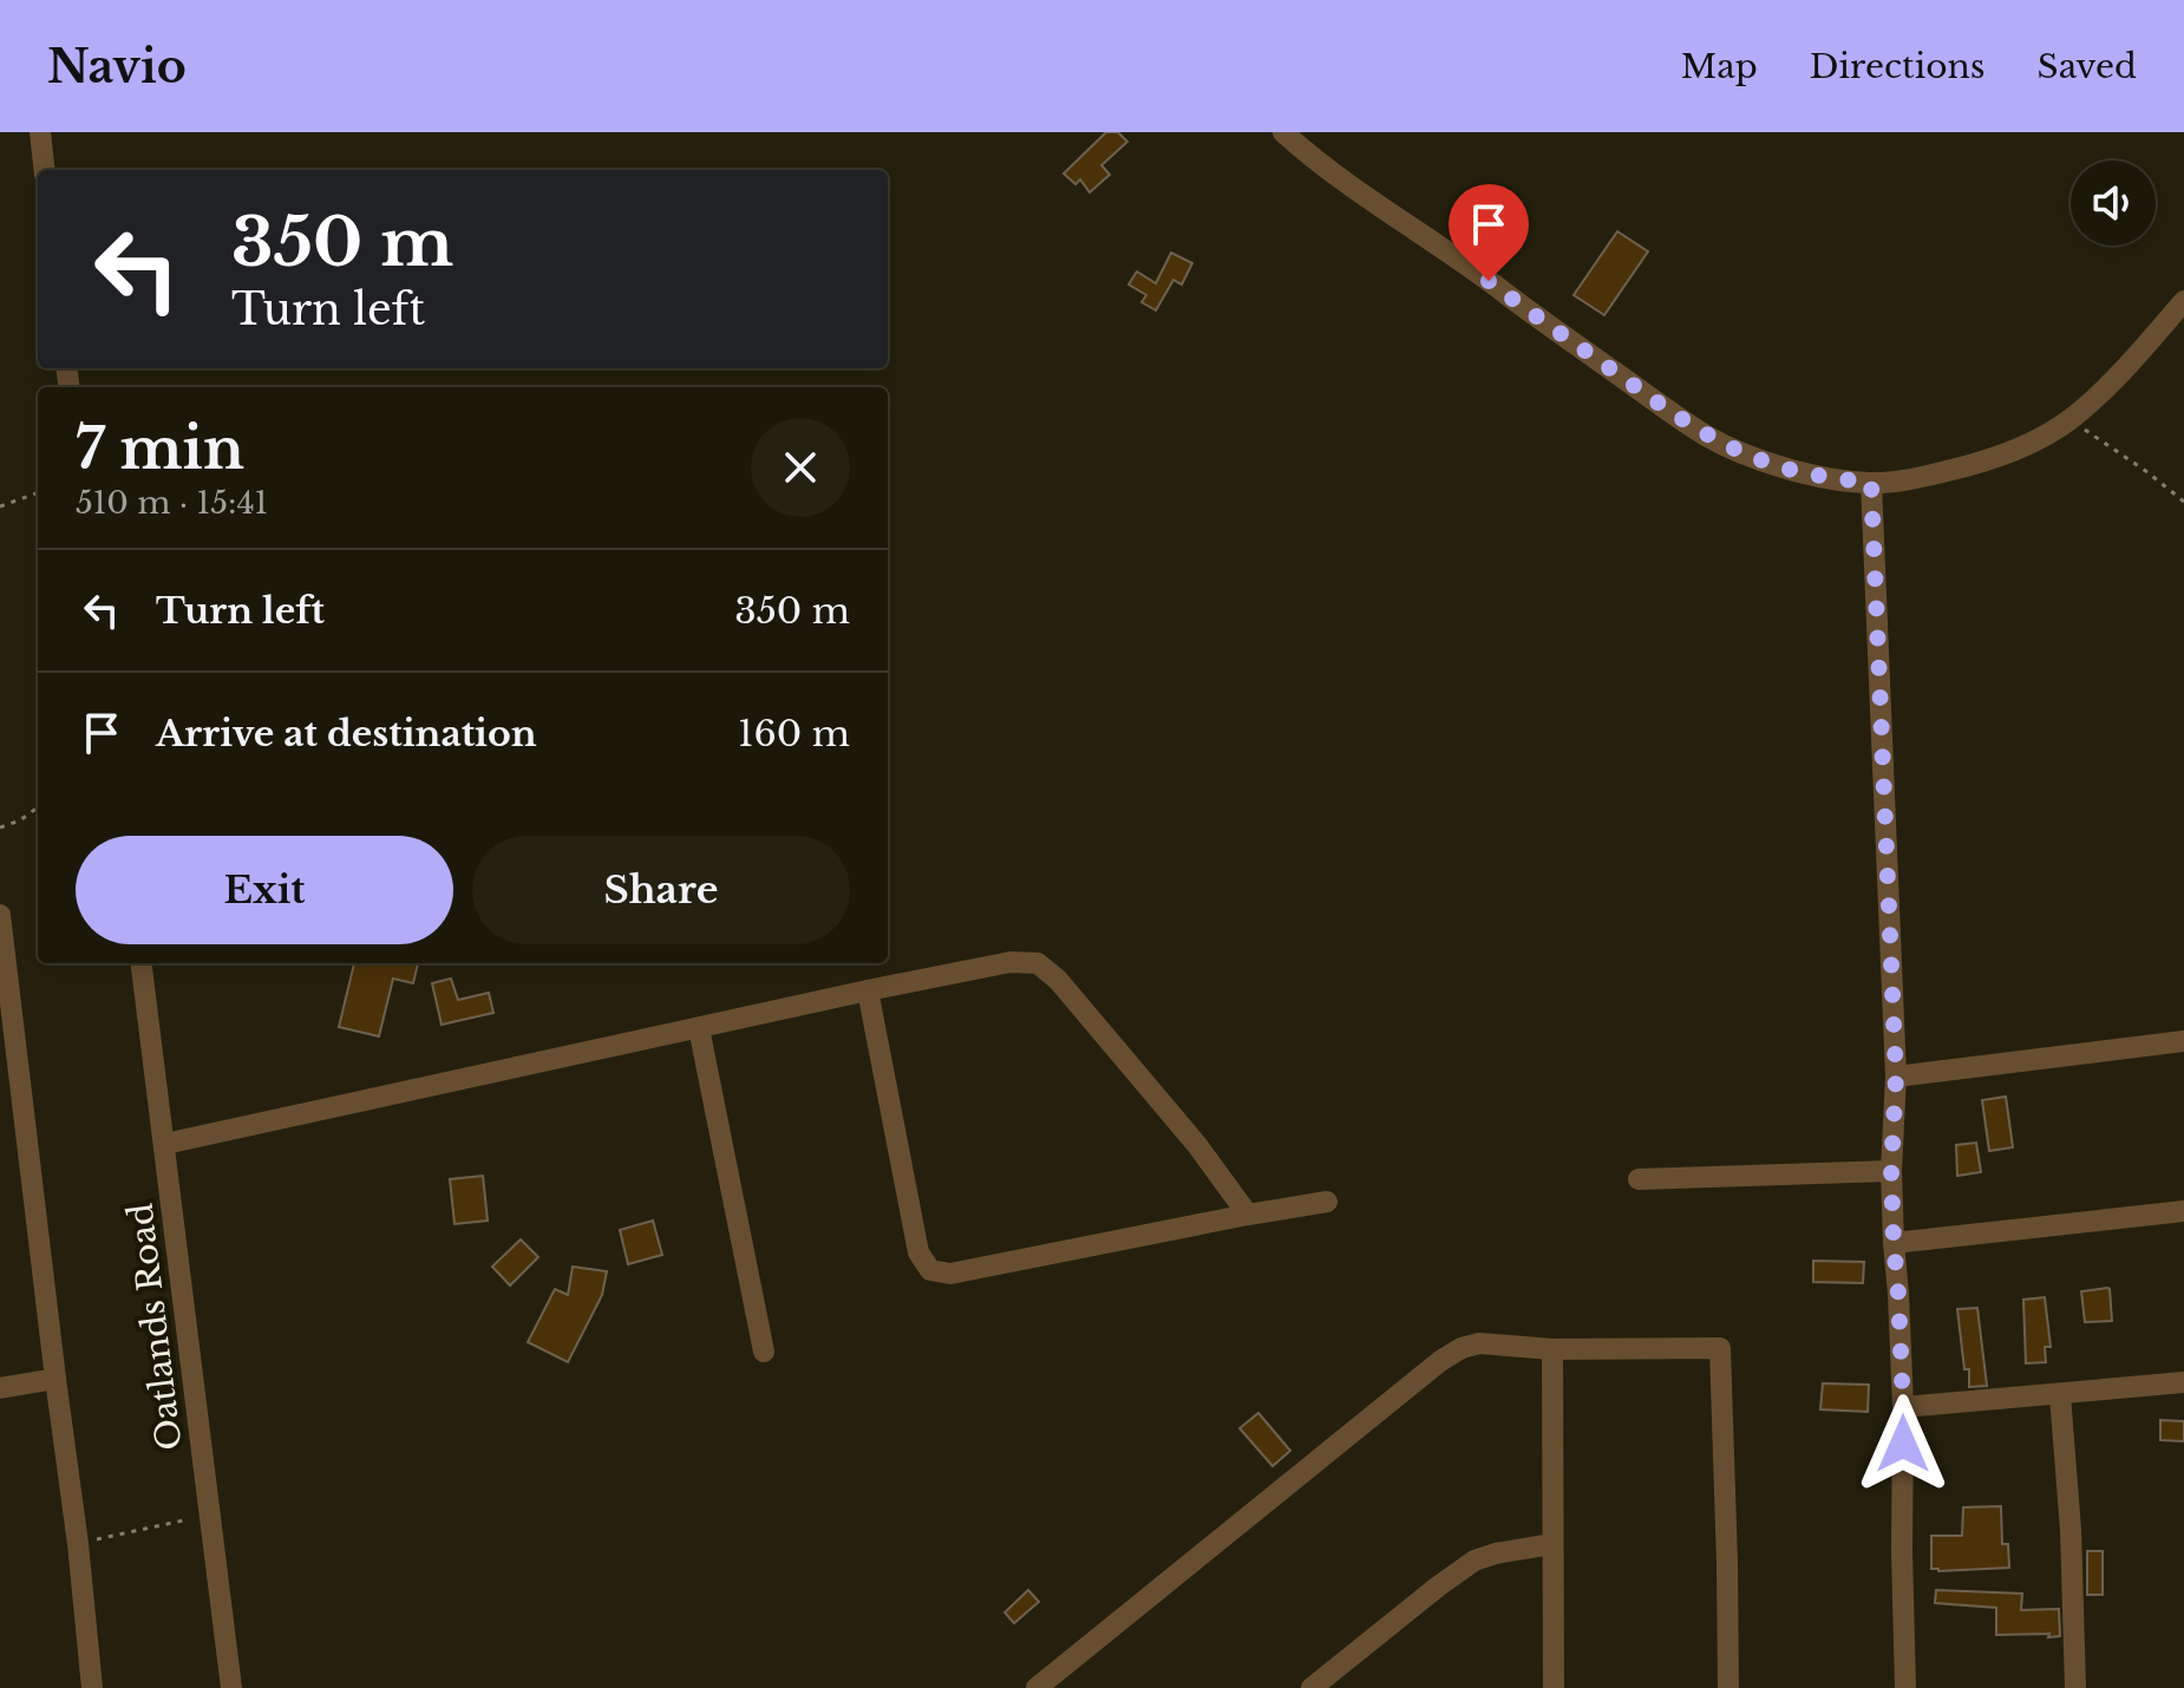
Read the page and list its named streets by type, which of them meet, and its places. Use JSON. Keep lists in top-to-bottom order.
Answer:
{
  "streets": {
    "street": ["Oatlands Road"]
  },
  "page": {
    "header": "Navio",
    "nav": ["Map", "Directions", "Saved"],
    "turn": ["350 m", "Turn left"],
    "heading": ["7 min", "510 m · 15:41"],
    "list": [
      {
        "name": "Turn left",
        "value": "350 m"
      },
      {
        "name": "Arrive at destination",
        "value": "160 m"
      }
    ],
    "buttons": ["Exit", "Share"]
  }
}
